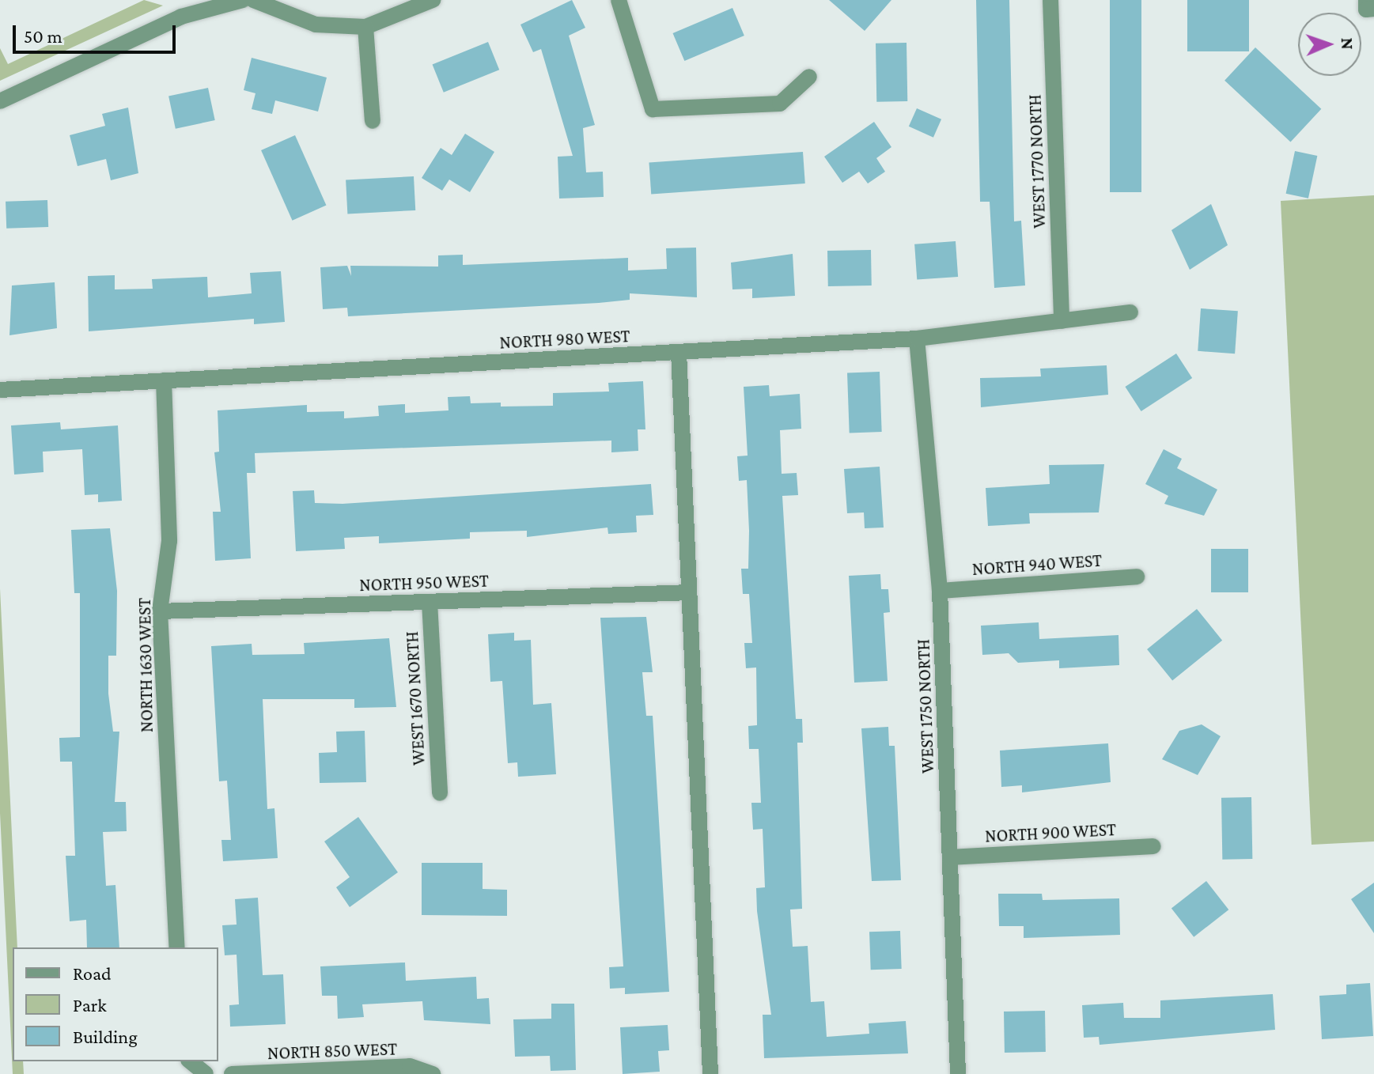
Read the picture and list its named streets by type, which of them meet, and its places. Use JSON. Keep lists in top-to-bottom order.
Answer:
{
  "streets": {
    "street": [
      "WEST 1770 NORTH",
      "NORTH 980 WEST",
      "NORTH 940 WEST",
      "NORTH 950 WEST",
      "NORTH 1630 WEST",
      "WEST 1670 NORTH",
      "WEST 1750 NORTH",
      "NORTH 900 WEST",
      "NORTH 850 WEST"
    ]
  },
  "crossings": [
    ["WEST 1770 NORTH", "NORTH 980 WEST"],
    ["NORTH 980 WEST", "NORTH 1630 WEST"],
    ["NORTH 980 WEST", "WEST 1750 NORTH"],
    ["NORTH 940 WEST", "WEST 1750 NORTH"],
    ["NORTH 950 WEST", "NORTH 1630 WEST"],
    ["NORTH 950 WEST", "WEST 1670 NORTH"],
    ["WEST 1750 NORTH", "NORTH 900 WEST"]
  ],
  "legend": ["Road", "Park", "Building"],
  "scale_bar": "50 m",
  "north": "right"
}
